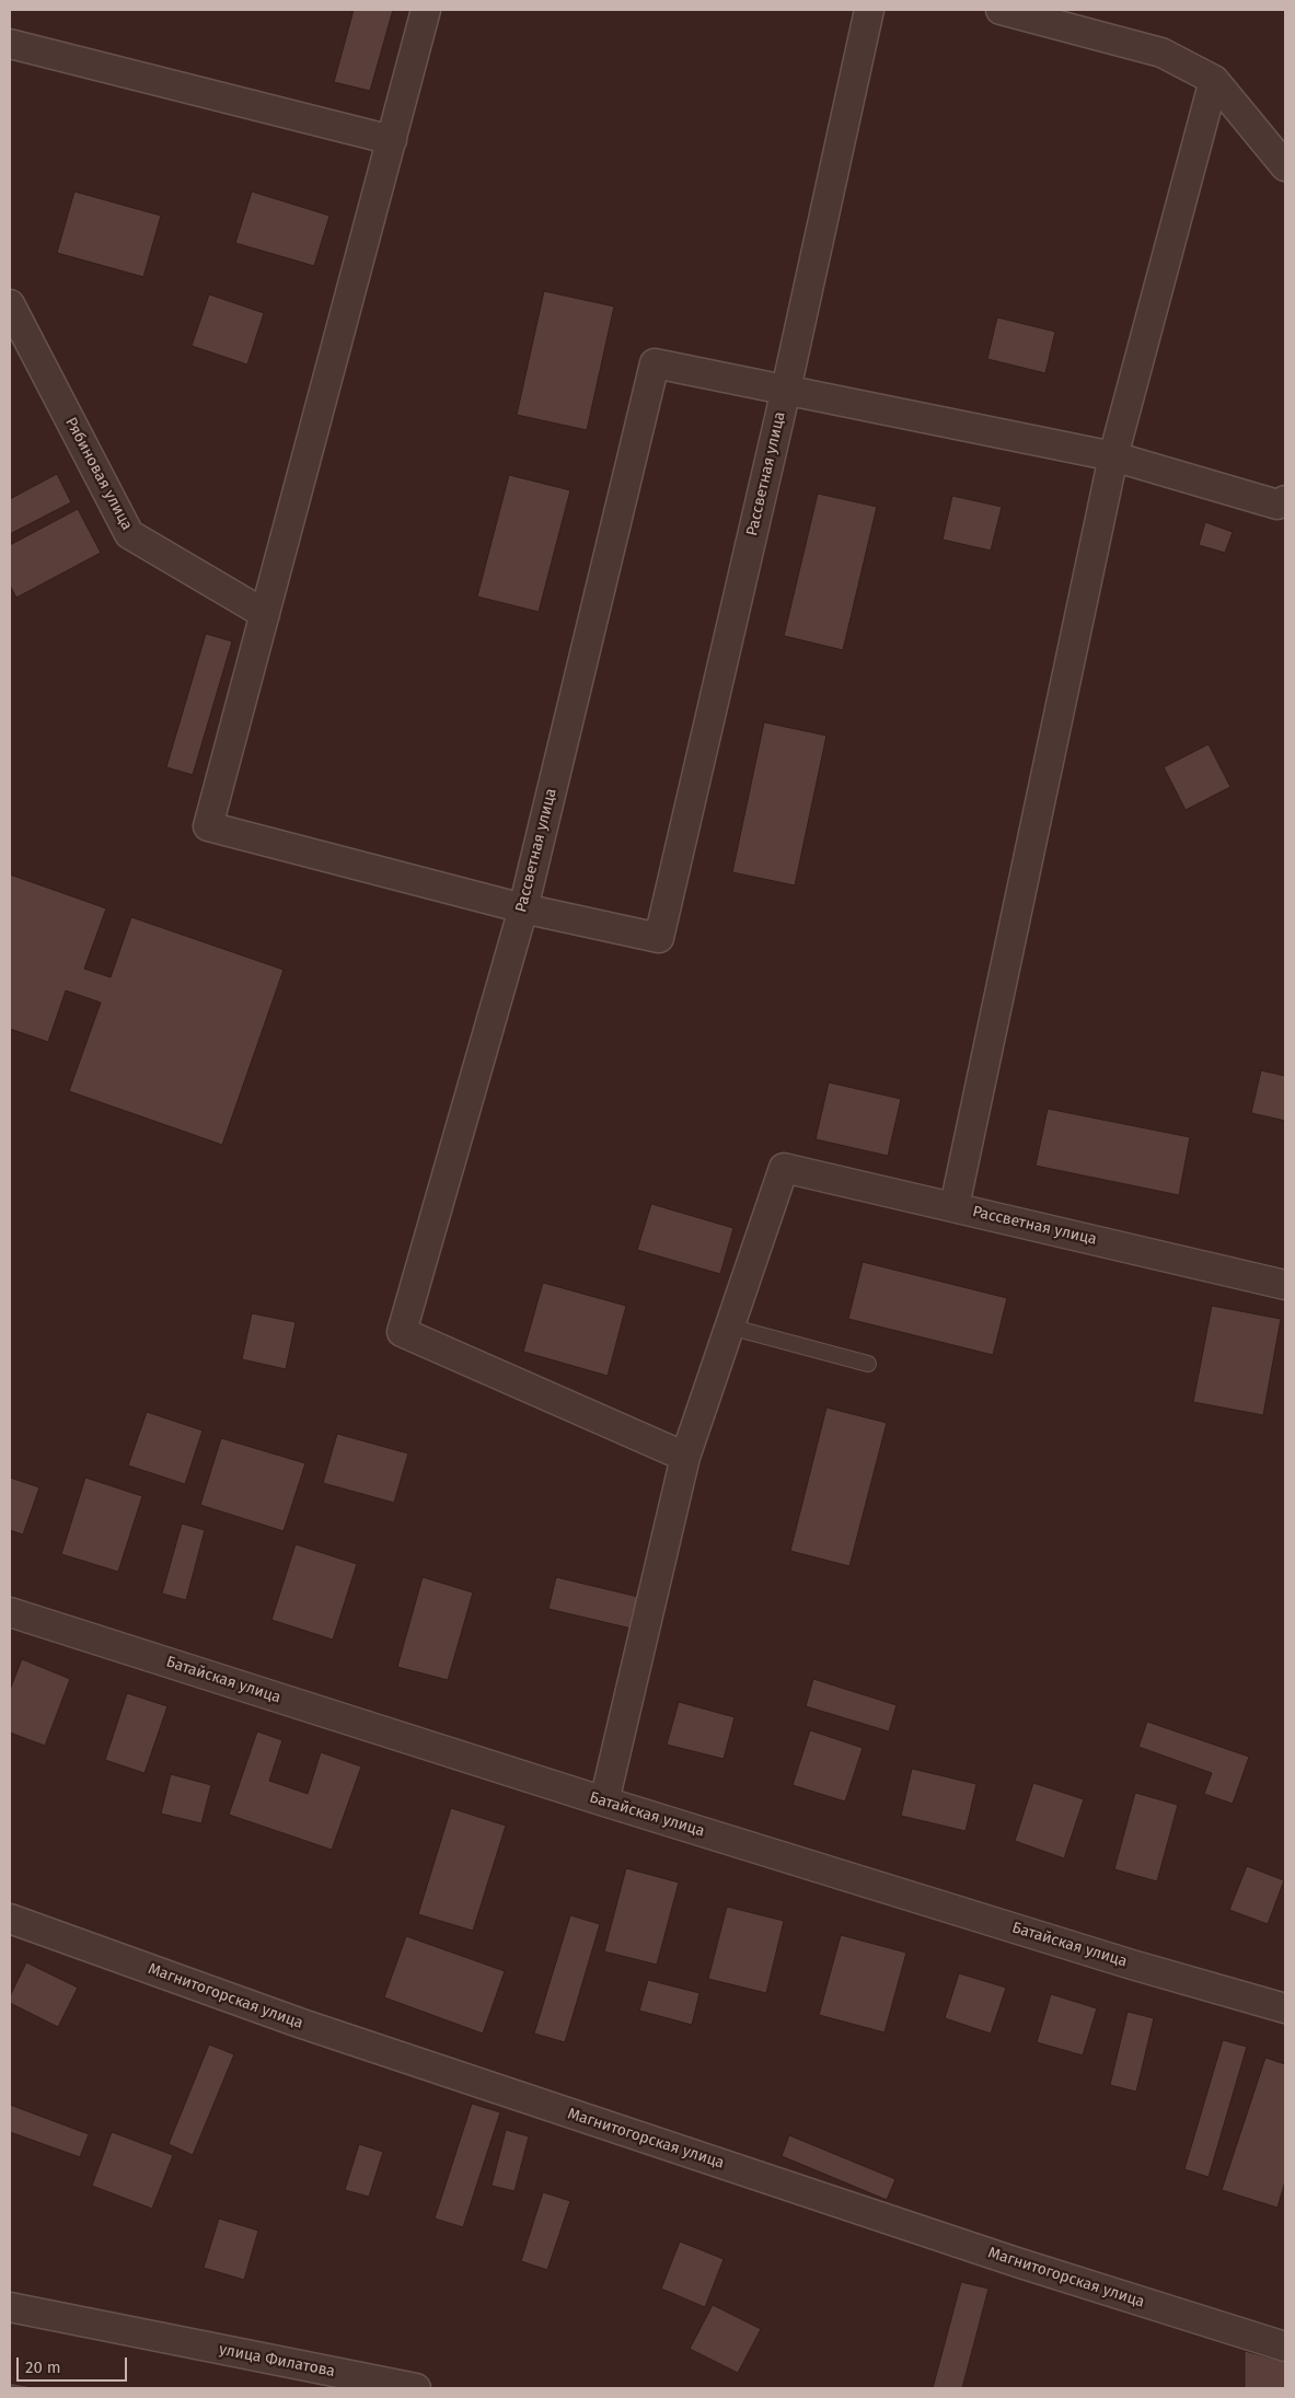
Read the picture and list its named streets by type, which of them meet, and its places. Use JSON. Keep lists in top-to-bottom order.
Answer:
{
  "streets": {
    "street": [
      "Рябиновая улица",
      "Рассветная улица",
      "Батайская улица",
      "Магнитогорская улица",
      "улица Филатова"
    ]
  },
  "scale_bar": "20 m"
}
